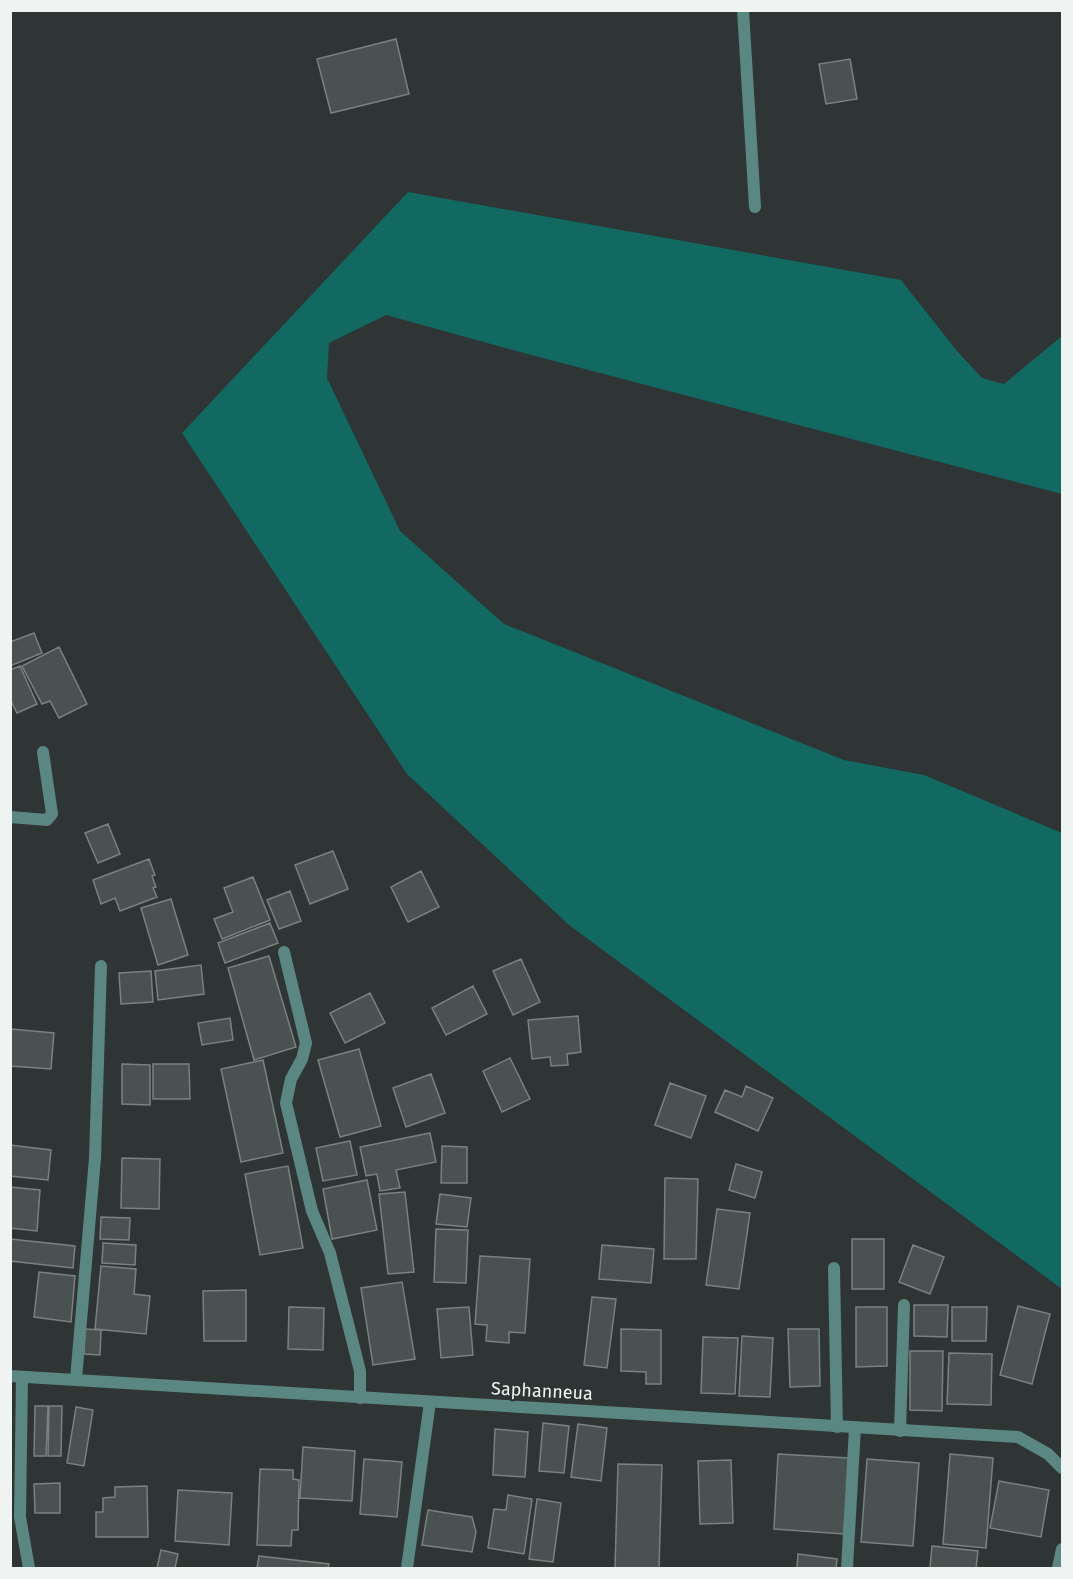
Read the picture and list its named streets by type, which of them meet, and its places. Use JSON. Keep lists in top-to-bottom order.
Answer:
{
  "streets": {
    "street": ["Saphanneua"]
  }
}
